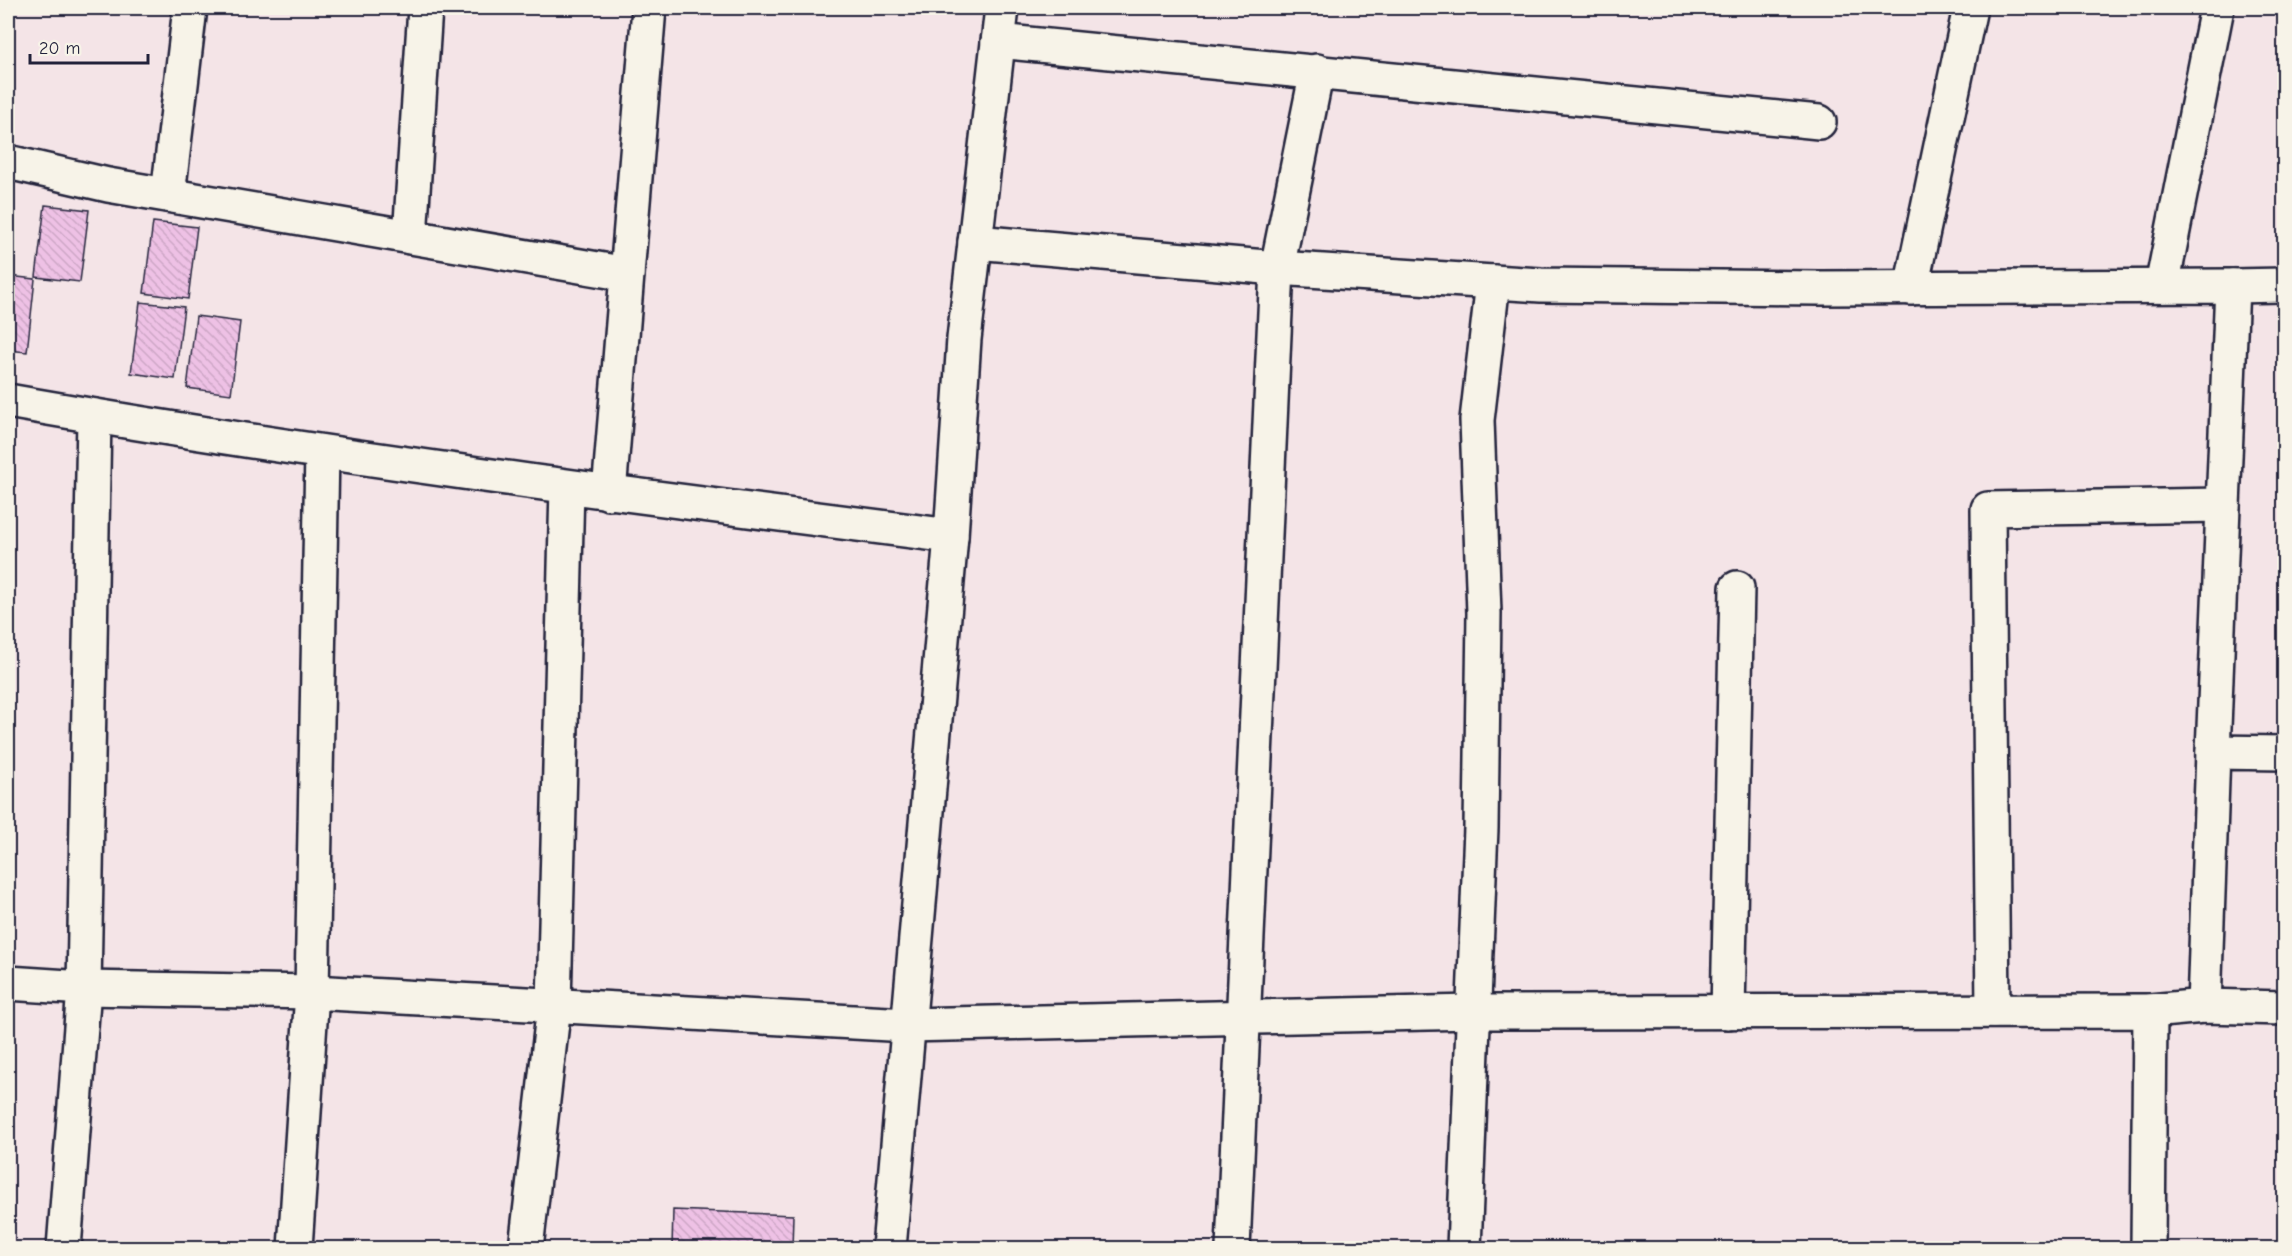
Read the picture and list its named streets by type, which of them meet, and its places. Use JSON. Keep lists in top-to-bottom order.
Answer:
{
  "scale_bar": "20 m"
}
